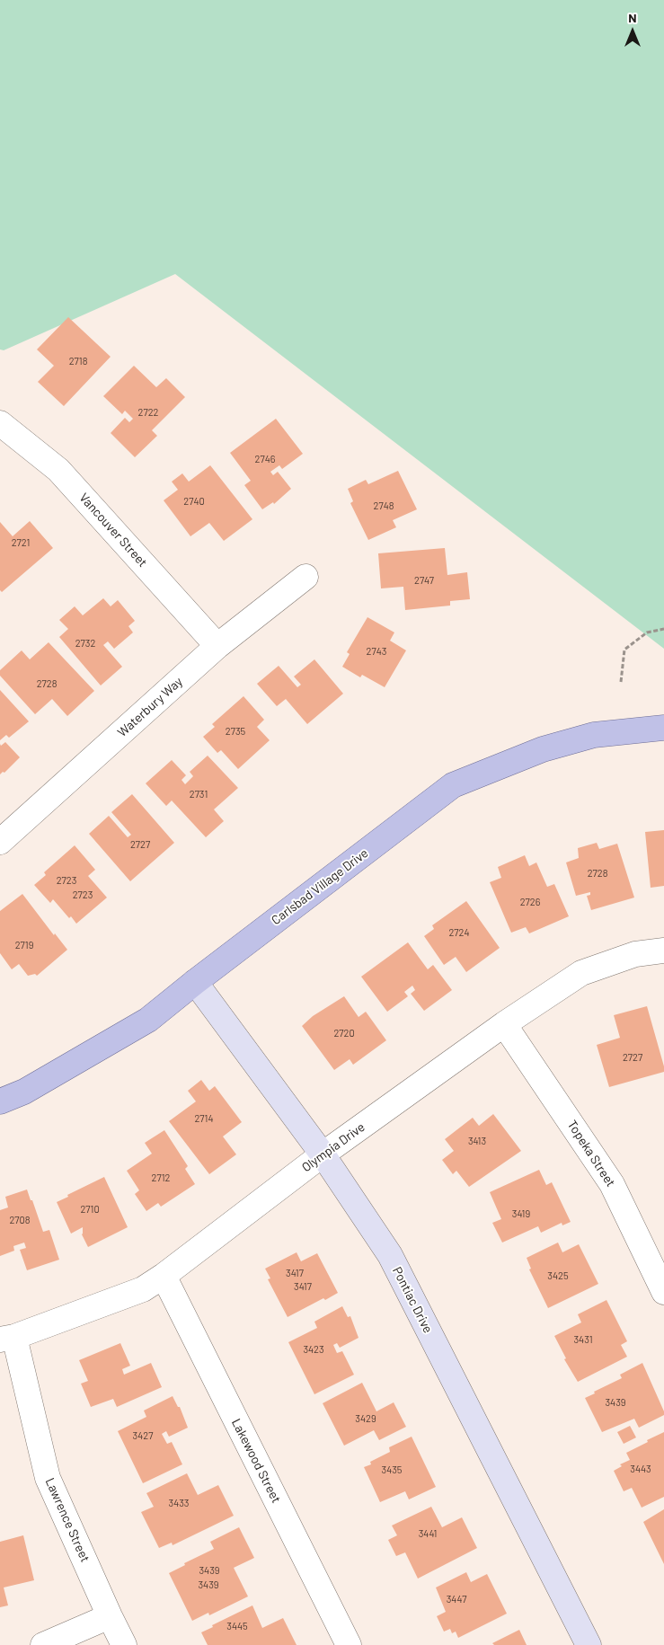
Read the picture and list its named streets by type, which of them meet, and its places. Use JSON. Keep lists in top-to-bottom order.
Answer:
{
  "streets": {
    "main road": ["Carlsbad Village Drive", "Pontiac Drive"],
    "street": [
      "Vancouver Street",
      "Waterbury Way",
      "Olympia Drive",
      "Topeka Street",
      "Lakewood Street",
      "Lawrence Street"
    ]
  },
  "crossings": [
    ["Vancouver Street", "Waterbury Way"],
    ["Carlsbad Village Drive", "Pontiac Drive"],
    ["Olympia Drive", "Topeka Street"],
    ["Olympia Drive", "Pontiac Drive"],
    ["Olympia Drive", "Lakewood Street"],
    ["Olympia Drive", "Lawrence Street"]
  ],
  "house_numbers": [
    "2718",
    "2722",
    "2746",
    "2740",
    "2748",
    "2721",
    "2747",
    "2732",
    "2743",
    "2728",
    "2735",
    "2731",
    "2727",
    "2728",
    "2723",
    "2723",
    "2726",
    "2724",
    "2719",
    "2720",
    "2727",
    "2714",
    "3413",
    "2712",
    "2710",
    "3419",
    "2708",
    "3417",
    "3425",
    "3417",
    "3431",
    "3423",
    "3439",
    "3429",
    "3427",
    "3443",
    "3435",
    "3433",
    "3441",
    "3439",
    "3439",
    "3447",
    "3445"
  ],
  "north": "top"
}
